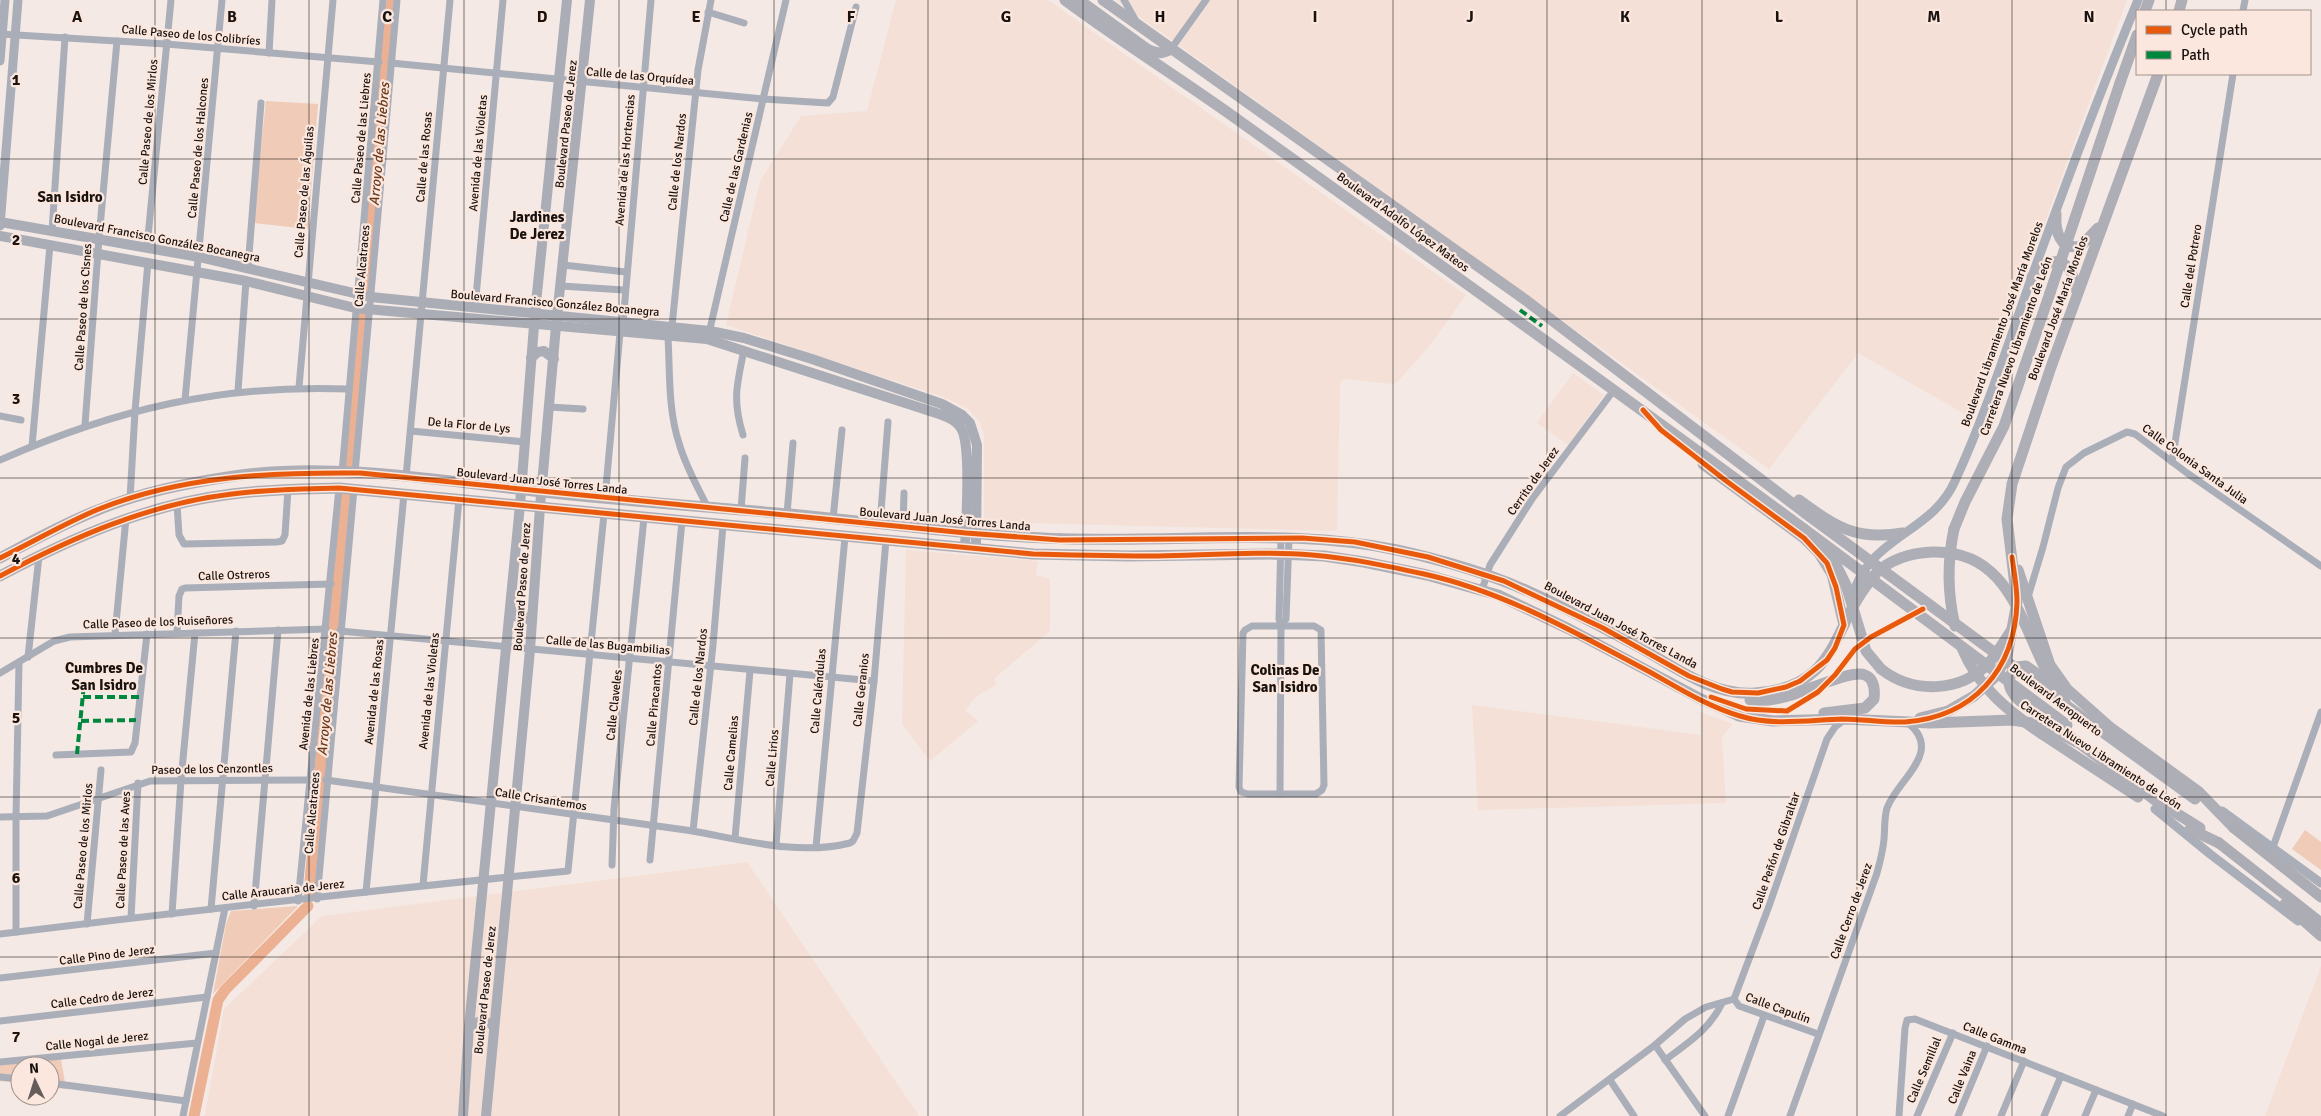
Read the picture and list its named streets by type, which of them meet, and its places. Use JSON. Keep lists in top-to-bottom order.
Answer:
{
  "streets": {
    "highway": ["Boulevard Aeropuerto"],
    "main road": [
      "Boulevard Paseo de Jerez",
      "Boulevard Adolfo López Mateos",
      "Boulevard Francisco González Bocanegra",
      "Boulevard José María Morelos",
      "Carretera Nuevo Libramiento de León",
      "Boulevard Juan José Torres Landa"
    ],
    "street": [
      "Calle Paseo de los Colibríes",
      "Calle de las Orquídea",
      "Calle Paseo de los Mirlos",
      "Calle Paseo de las Liebres",
      "Calle Paseo de los Halcones",
      "Avenida de las Violetas",
      "Calle de las Rosas",
      "Avenida de las Hortencias",
      "Calle de los Nardos",
      "Calle de las Gardenias",
      "Calle Paseo de las Águilas",
      "Calle Alcatraces",
      "Calle del Potrero",
      "Calle Paseo de los Cisnes",
      "Boulevard Libramiento José María Morelos",
      "De la Flor de Lys",
      "Calle Colonia Santa Julia",
      "Cerrito de Jerez",
      "Calle Ostreros",
      "Calle Paseo de los Ruiseñores",
      "Calle de las Bugambilias",
      "Calle Geranios",
      "Calle Caléndulas",
      "Avenida de las Rosas",
      "Avenida de las Liebres",
      "Calle Claveles",
      "Calle Piracantos",
      "Calle Camelias",
      "Calle Lirios",
      "Paseo de los Cenzontles",
      "Calle Crisantemos",
      "Calle Paseo de las Aves",
      "Calle Peñón de Gibraltar",
      "Calle Araucaria de Jerez",
      "Calle Cerro de Jerez",
      "Calle Pino de Jerez",
      "Calle Cedro de Jerez",
      "Calle Capulín",
      "Calle Gamma",
      "Calle Nogal de Jerez",
      "Calle Semillal",
      "Calle Vaina"
    ]
  },
  "crossings": [
    ["Calle Paseo de los Colibríes", "Calle Paseo de los Mirlos"],
    ["Calle Paseo de los Colibríes", "Calle Paseo de las Liebres"],
    ["Calle Paseo de los Colibríes", "Calle Paseo de los Halcones"],
    ["Calle Paseo de los Colibríes", "Calle Paseo de las Águilas"],
    ["Calle Paseo de los Colibríes", "Calle Paseo de los Cisnes"],
    ["Calle de las Orquídea", "Boulevard Paseo de Jerez"],
    ["Calle de las Orquídea", "Avenida de las Violetas"],
    ["Calle de las Orquídea", "Calle de las Rosas"],
    ["Calle de las Orquídea", "Avenida de las Hortencias"],
    ["Calle de las Orquídea", "Calle de los Nardos"],
    ["Calle de las Orquídea", "Calle de las Gardenias"],
    ["Calle de las Orquídea", "Calle Alcatraces"],
    ["Calle Paseo de los Mirlos", "Boulevard Francisco González Bocanegra"],
    ["Calle Paseo de los Mirlos", "Paseo de los Cenzontles"],
    ["Calle Paseo de los Mirlos", "Calle Araucaria de Jerez"],
    ["Boulevard Paseo de Jerez", "Boulevard Francisco González Bocanegra"],
    ["Boulevard Paseo de Jerez", "De la Flor de Lys"],
    ["Boulevard Paseo de Jerez", "Boulevard Juan José Torres Landa"],
    ["Boulevard Paseo de Jerez", "Calle de las Bugambilias"],
    ["Boulevard Paseo de Jerez", "Calle Crisantemos"],
    ["Boulevard Paseo de Jerez", "Calle Araucaria de Jerez"],
    ["Calle Paseo de las Liebres", "Boulevard Francisco González Bocanegra"],
    ["Calle Paseo de los Halcones", "Boulevard Francisco González Bocanegra"],
    ["Avenida de las Violetas", "Boulevard Francisco González Bocanegra"],
    ["Avenida de las Violetas", "Boulevard Juan José Torres Landa"],
    ["Avenida de las Violetas", "Calle de las Bugambilias"],
    ["Avenida de las Violetas", "Calle Crisantemos"],
    ["Avenida de las Violetas", "Calle Araucaria de Jerez"],
    ["Calle de las Rosas", "Boulevard Francisco González Bocanegra"],
    ["Avenida de las Hortencias", "Boulevard Francisco González Bocanegra"],
    ["Avenida de las Hortencias", "Boulevard Juan José Torres Landa"],
    ["Calle de los Nardos", "Boulevard Francisco González Bocanegra"],
    ["Calle de los Nardos", "Boulevard Juan José Torres Landa"],
    ["Calle de los Nardos", "Calle de las Bugambilias"],
    ["Calle de los Nardos", "Calle Crisantemos"],
    ["Calle de las Gardenias", "Boulevard Francisco González Bocanegra"],
    ["Calle Paseo de las Águilas", "Boulevard Francisco González Bocanegra"],
    ["Boulevard Adolfo López Mateos", "Cerrito de Jerez"],
    ["Boulevard Adolfo López Mateos", "Boulevard Aeropuerto"],
    ["Boulevard Francisco González Bocanegra", "Calle Alcatraces"],
    ["Boulevard Francisco González Bocanegra", "Calle Paseo de los Cisnes"],
    ["Boulevard Francisco González Bocanegra", "Boulevard Juan José Torres Landa"],
    ["Calle Alcatraces", "Boulevard Juan José Torres Landa"],
    ["Calle Alcatraces", "Calle de las Bugambilias"],
    ["Calle Alcatraces", "Calle Crisantemos"],
    ["Calle Alcatraces", "Calle Araucaria de Jerez"],
    ["Calle del Potrero", "Calle Colonia Santa Julia"],
    ["Boulevard José María Morelos", "Carretera Nuevo Libramiento de León"],
    ["Boulevard Libramiento José María Morelos", "Boulevard Juan José Torres Landa"],
    ["Carretera Nuevo Libramiento de León", "Calle Colonia Santa Julia"],
    ["Carretera Nuevo Libramiento de León", "Boulevard Juan José Torres Landa"],
    ["Carretera Nuevo Libramiento de León", "Boulevard Aeropuerto"],
    ["Boulevard Juan José Torres Landa", "Cerrito de Jerez"],
    ["Boulevard Juan José Torres Landa", "Calle Geranios"],
    ["Boulevard Juan José Torres Landa", "Calle Caléndulas"],
    ["Boulevard Juan José Torres Landa", "Avenida de las Rosas"],
    ["Boulevard Juan José Torres Landa", "Avenida de las Liebres"],
    ["Boulevard Juan José Torres Landa", "Boulevard Aeropuerto"],
    ["Boulevard Juan José Torres Landa", "Calle Claveles"],
    ["Boulevard Juan José Torres Landa", "Calle Piracantos"],
    ["Boulevard Juan José Torres Landa", "Calle Peñón de Gibraltar"],
    ["Boulevard Juan José Torres Landa", "Calle Cerro de Jerez"],
    ["Calle Ostreros", "Calle Paseo de los Ruiseñores"],
    ["Calle Ostreros", "Avenida de las Liebres"],
    ["Calle Paseo de los Ruiseñores", "Avenida de las Liebres"],
    ["Calle de las Bugambilias", "Calle Geranios"],
    ["Calle de las Bugambilias", "Calle Caléndulas"],
    ["Calle de las Bugambilias", "Avenida de las Rosas"],
    ["Calle de las Bugambilias", "Calle Claveles"],
    ["Calle de las Bugambilias", "Calle Piracantos"],
    ["Calle de las Bugambilias", "Calle Camelias"],
    ["Calle de las Bugambilias", "Calle Lirios"],
    ["Calle Geranios", "Calle Caléndulas"],
    ["Avenida de las Rosas", "Calle Crisantemos"],
    ["Avenida de las Rosas", "Calle Araucaria de Jerez"],
    ["Avenida de las Liebres", "Paseo de los Cenzontles"],
    ["Avenida de las Liebres", "Calle Araucaria de Jerez"],
    ["Calle Claveles", "Calle Crisantemos"],
    ["Calle Piracantos", "Calle Crisantemos"],
    ["Calle Camelias", "Calle Crisantemos"],
    ["Calle Lirios", "Calle Crisantemos"],
    ["Paseo de los Cenzontles", "Calle Paseo de las Aves"],
    ["Calle Crisantemos", "Calle Araucaria de Jerez"],
    ["Calle Paseo de las Aves", "Calle Araucaria de Jerez"],
    ["Calle Peñón de Gibraltar", "Calle Capulín"],
    ["Calle Cerro de Jerez", "Calle Capulín"],
    ["Calle Gamma", "Calle Semillal"],
    ["Calle Gamma", "Calle Vaina"]
  ],
  "districts": [
    "San Isidro",
    "Jardines De Jerez",
    "Cumbres De San Isidro",
    "Colinas De San Isidro"
  ],
  "water": ["Arroyo de las Liebres"],
  "legend": ["Cycle path", "Path"],
  "north": "top",
  "grid": {
    "columns": [
      "A",
      "B",
      "C",
      "D",
      "E",
      "F",
      "G",
      "H",
      "I",
      "J",
      "K",
      "L",
      "M",
      "N"
    ],
    "rows": [
      "1",
      "2",
      "3",
      "4",
      "5",
      "6",
      "7"
    ]
  }
}
